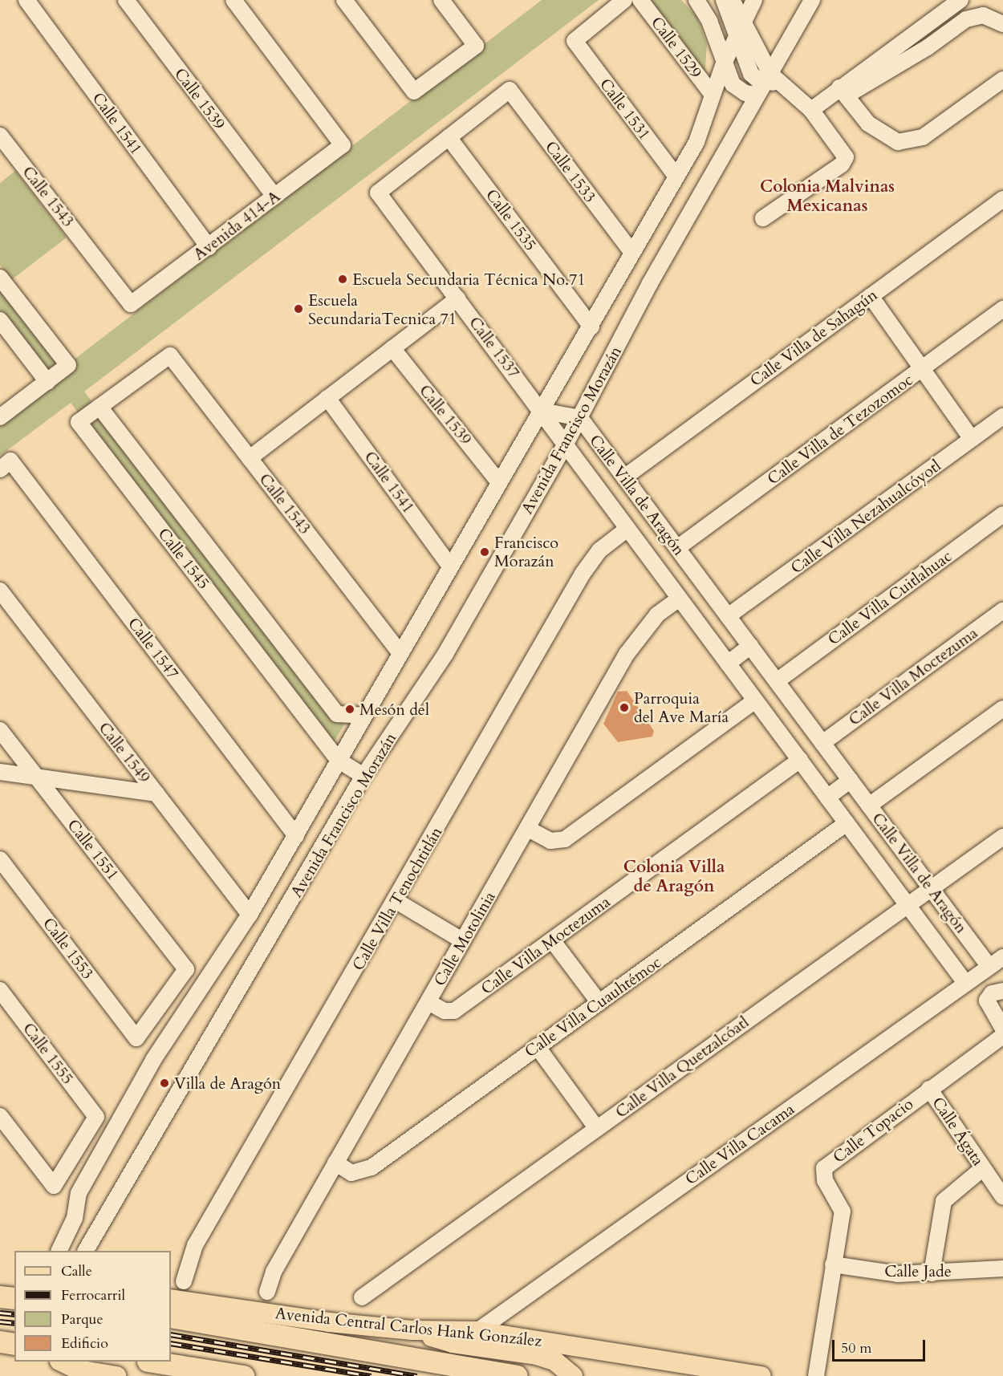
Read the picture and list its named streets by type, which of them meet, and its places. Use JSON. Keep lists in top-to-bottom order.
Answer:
{
  "streets": {
    "highway": ["Avenida Central Carlos Hank González"],
    "street": [
      "Calle 1529",
      "Calle 1539",
      "Calle 1531",
      "Calle 1541",
      "Calle 1533",
      "Calle 1543",
      "Calle 1535",
      "Avenida 414-A",
      "Calle Villa de Sahagún",
      "Calle 1537",
      "Calle Villa de Tezozomoc",
      "Avenida Francisco Morazán",
      "Calle Villa de Aragón",
      "Calle Villa Nezahualcóyotl",
      "Calle 1545",
      "Calle Villa Cuitlahuac",
      "Calle 1547",
      "Calle Villa Moctezuma",
      "Calle 1549",
      "Calle 1551",
      "Calle Villa Tenochtitlán",
      "Calle Motolinia",
      "Calle 1553",
      "Calle Villa Cuauhtémoc",
      "Calle 1555",
      "Calle Villa Quetzalcóatl",
      "Calle Topacio",
      "Calle Ágata",
      "Calle Villa Cacama",
      "Calle Jade"
    ]
  },
  "crossings": [
    ["Calle 1529", "Avenida Francisco Morazán"],
    ["Calle 1539", "Avenida 414-A"],
    ["Calle 1539", "Avenida Francisco Morazán"],
    ["Calle 1531", "Avenida Francisco Morazán"],
    ["Calle 1541", "Avenida 414-A"],
    ["Calle 1541", "Avenida Francisco Morazán"],
    ["Calle 1533", "Calle 1535"],
    ["Calle 1533", "Calle 1537"],
    ["Calle 1533", "Avenida Francisco Morazán"],
    ["Calle 1543", "Avenida 414-A"],
    ["Calle 1543", "Avenida Francisco Morazán"],
    ["Calle 1543", "Calle 1545"],
    ["Calle 1535", "Calle 1537"],
    ["Calle 1535", "Avenida Francisco Morazán"],
    ["Calle Villa de Sahagún", "Calle Villa de Aragón"],
    ["Calle 1537", "Avenida Francisco Morazán"],
    ["Calle 1537", "Calle Villa de Aragón"],
    ["Calle Villa de Tezozomoc", "Calle Villa de Aragón"],
    ["Avenida Francisco Morazán", "Calle Villa de Aragón"],
    ["Avenida Francisco Morazán", "Calle 1545"],
    ["Avenida Francisco Morazán", "Calle 1547"],
    ["Avenida Francisco Morazán", "Calle 1549"],
    ["Calle Villa de Aragón", "Calle Villa Nezahualcóyotl"],
    ["Calle Villa de Aragón", "Calle Villa Cuitlahuac"],
    ["Calle Villa de Aragón", "Calle Villa Moctezuma"],
    ["Calle Villa de Aragón", "Calle Villa Tenochtitlán"],
    ["Calle Villa de Aragón", "Calle Motolinia"],
    ["Calle Villa de Aragón", "Calle Villa Cuauhtémoc"],
    ["Calle Villa de Aragón", "Calle Villa Quetzalcóatl"],
    ["Calle Villa de Aragón", "Calle Villa Cacama"],
    ["Calle Villa Moctezuma", "Calle Motolinia"],
    ["Calle 1551", "Calle 1553"],
    ["Calle Motolinia", "Calle Villa Cuauhtémoc"],
    ["Calle Topacio", "Calle Ágata"],
    ["Calle Topacio", "Calle Jade"],
    ["Calle Villa Cacama", "Avenida Central Carlos Hank González"]
  ],
  "districts": ["Colonia Malvinas Mexicanas", "Colonia Villa de Aragón"],
  "places": [
    "Escuela Secundaria Técnica No.71",
    "Escuela SecundariaTecnica 71",
    "Francisco Morazán",
    "Parroquia del Ave María",
    "Mesón del",
    "Villa de Aragón"
  ],
  "legend": [
    "Calle",
    "Ferrocarril",
    "Parque",
    "Edificio"
  ],
  "scale_bar": "50 m"
}
